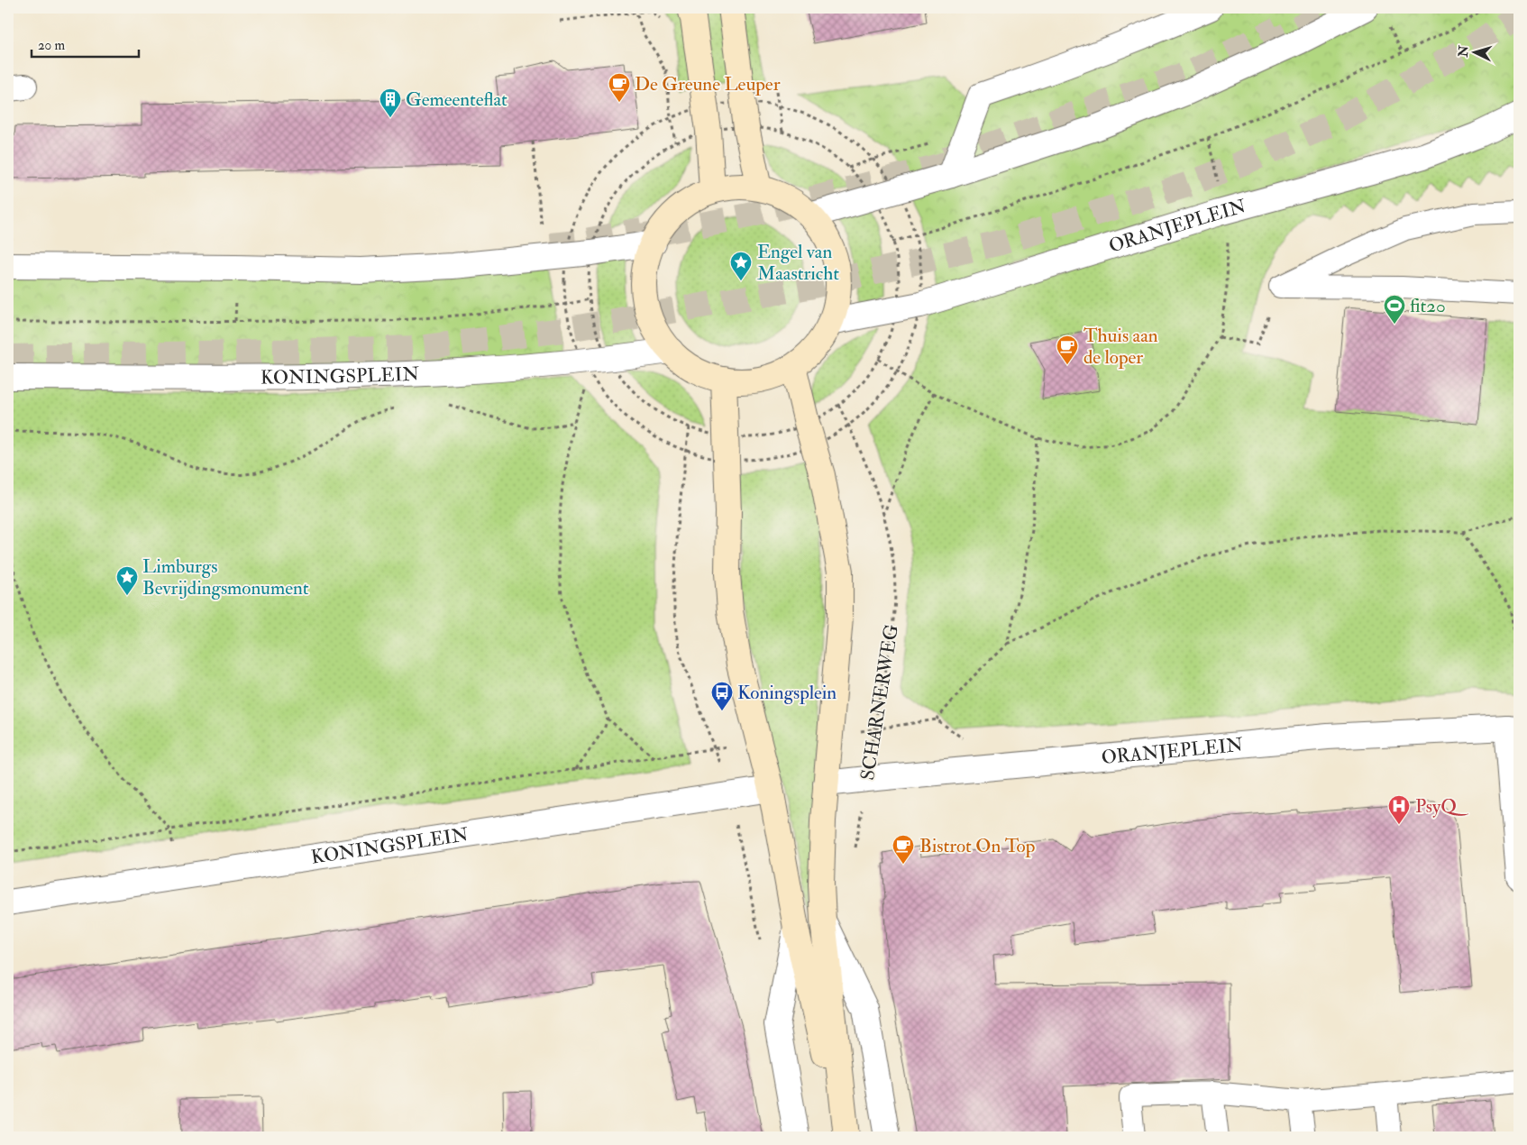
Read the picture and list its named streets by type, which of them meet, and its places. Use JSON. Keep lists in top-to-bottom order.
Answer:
{
  "streets": {
    "street": ["ORANJEPLEIN", "KONINGSPLEIN"],
    "path": ["SCHARNERWEG"]
  },
  "crossings": [
    ["ORANJEPLEIN", "SCHARNERWEG"]
  ],
  "places": {
    "cafe": ["De Greune Leuper", "Thuis aan de loper", "Bistrot On Top"],
    "building": ["Gemeenteflat"],
    "place": ["Engel van Maastricht", "Limburgs Bevrijdingsmonument"],
    "sports": ["fit20"],
    "bus stop": ["Koningsplein"],
    "hospital": ["PsyQ"]
  },
  "scale_bar": "20 m",
  "north": "left"
}
